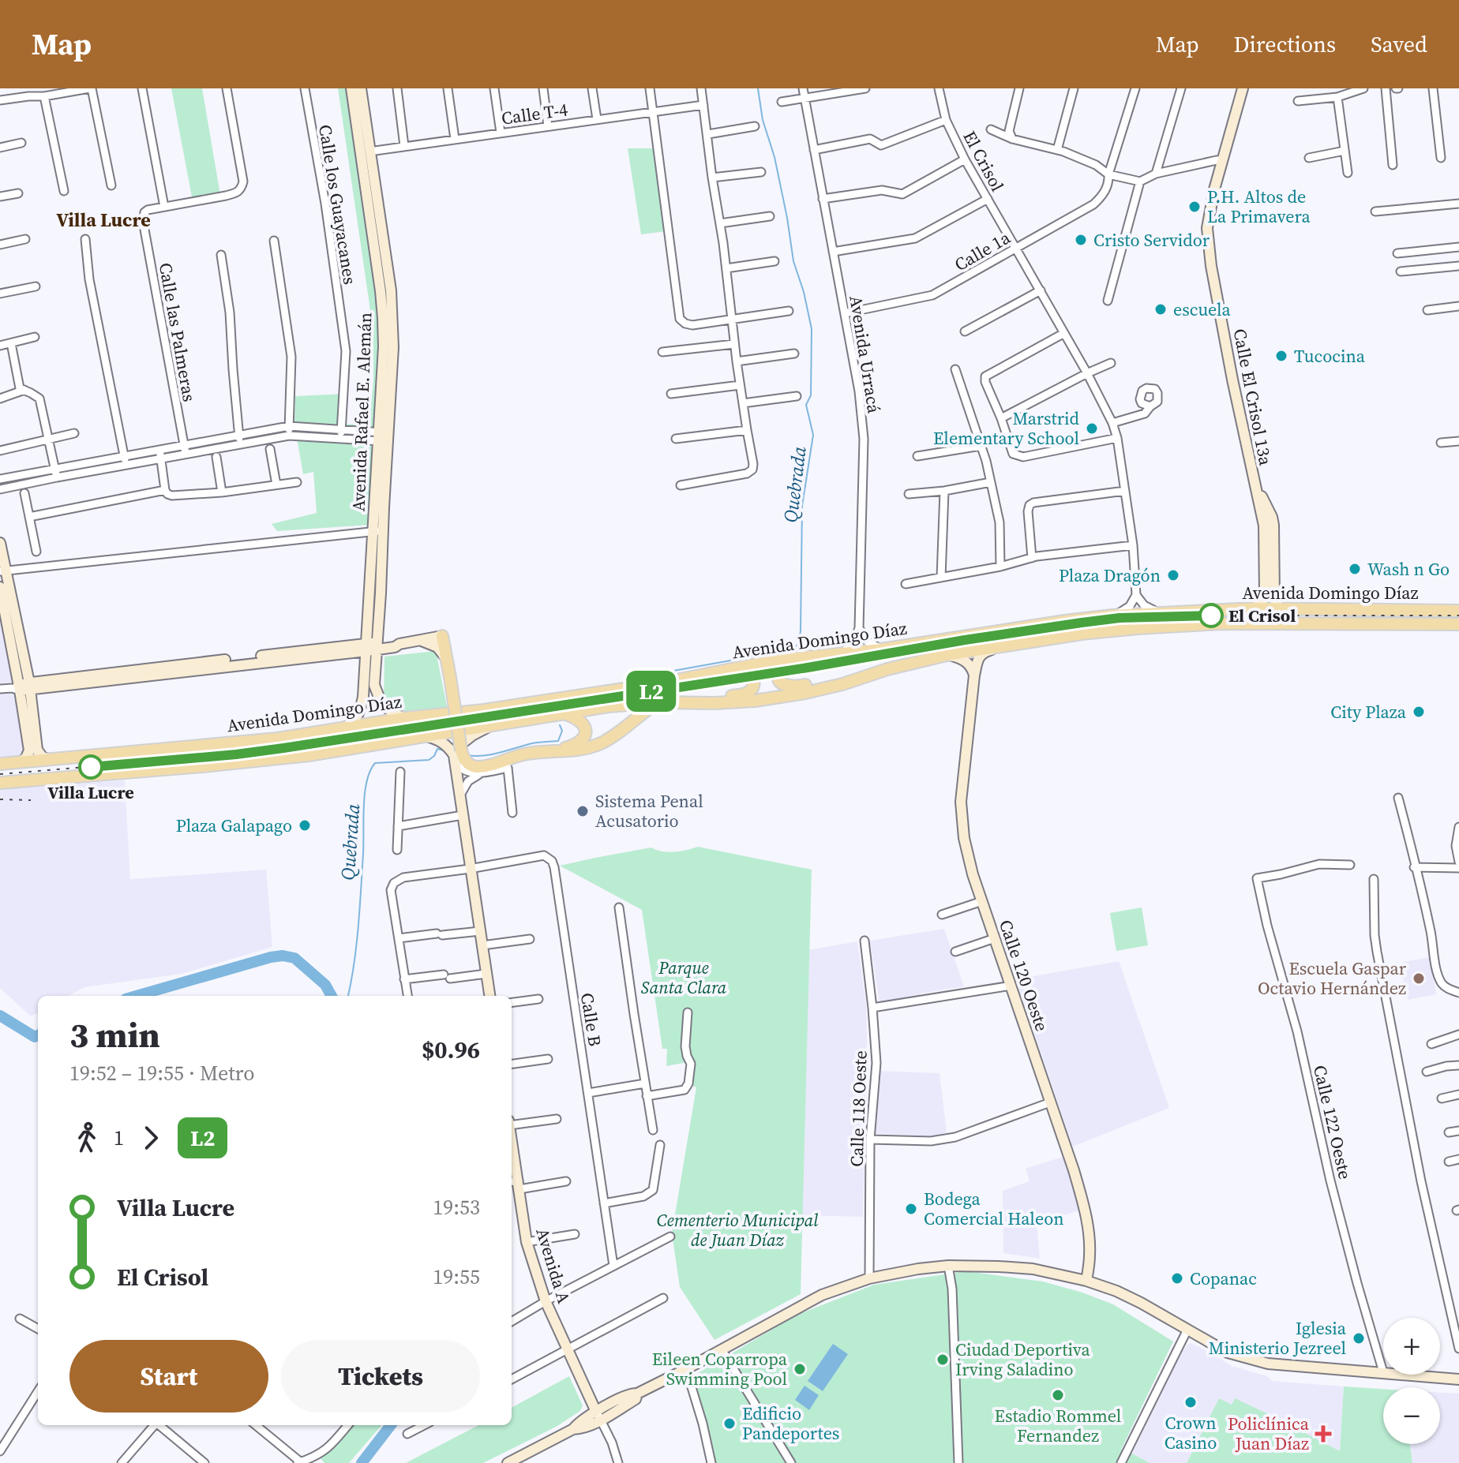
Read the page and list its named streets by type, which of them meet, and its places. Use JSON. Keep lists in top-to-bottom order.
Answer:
{
  "streets": {
    "main road": ["Avenida Domingo Díaz"],
    "street": [
      "Calle T-4",
      "El Crisol",
      "Calle los Guayacanes",
      "Calle 1a",
      "Calle las Palmeras",
      "Avenida Urracá",
      "Calle El Crisol 13a",
      "Avenida Rafael E. Alemán",
      "Calle 120 Oeste",
      "Calle B",
      "Calle 118 Oeste",
      "Calle 122 Oeste",
      "Avenida A"
    ]
  },
  "crossings": [
    ["Calle T-4", "Avenida Rafael E. Alemán"],
    ["El Crisol", "Calle 1a"],
    ["Calle 1a", "Avenida Urracá"],
    ["Calle El Crisol 13a", "Avenida Domingo Díaz"],
    ["Avenida Rafael E. Alemán", "Avenida Domingo Díaz"],
    ["Avenida Domingo Díaz", "Calle 120 Oeste"]
  ],
  "districts": ["Villa Lucre"],
  "water": ["Quebrada"],
  "parks": ["Parque Santa Clara", "Cementerio Municipal de Juan Díaz"],
  "places": {
    "other": [
      "P.H. Altos de La Primavera",
      "Cristo Servidor",
      "escuela",
      "Tucocina",
      "Marstrid Elementary School",
      "Wash n Go",
      "Plaza Dragón",
      "El Crisol",
      "City Plaza",
      "Villa Lucre",
      "Sistema Penal Acusatorio",
      "Plaza Galapago",
      "Escuela Gaspar Octavio Hernández",
      "Bodega Comercial Haleon",
      "Copanac",
      "Iglesia Ministerio Jezreel",
      "Ciudad Deportiva Irving Saladino",
      "Eileen Coparropa Swimming Pool",
      "Estadio Rommel Fernandez",
      "Crown Casino",
      "Edificio Pandeportes"
    ],
    "health": ["Policlínica Juan Díaz"]
  },
  "lines": ["metro line L2"],
  "page": {
    "header": "Map",
    "nav": ["Map", "Directions", "Saved"],
    "on_map": "L2",
    "heading": ["3 min", "19:52 – 19:55 · Metro", "$0.96"],
    "legs": ["1", "L2"],
    "list": [
      {
        "name": "Villa Lucre",
        "value": "19:53"
      },
      {
        "name": "El Crisol",
        "value": "19:55"
      }
    ],
    "map_buttons": ["+", "−"],
    "buttons": ["Start", "Tickets"]
  }
}
